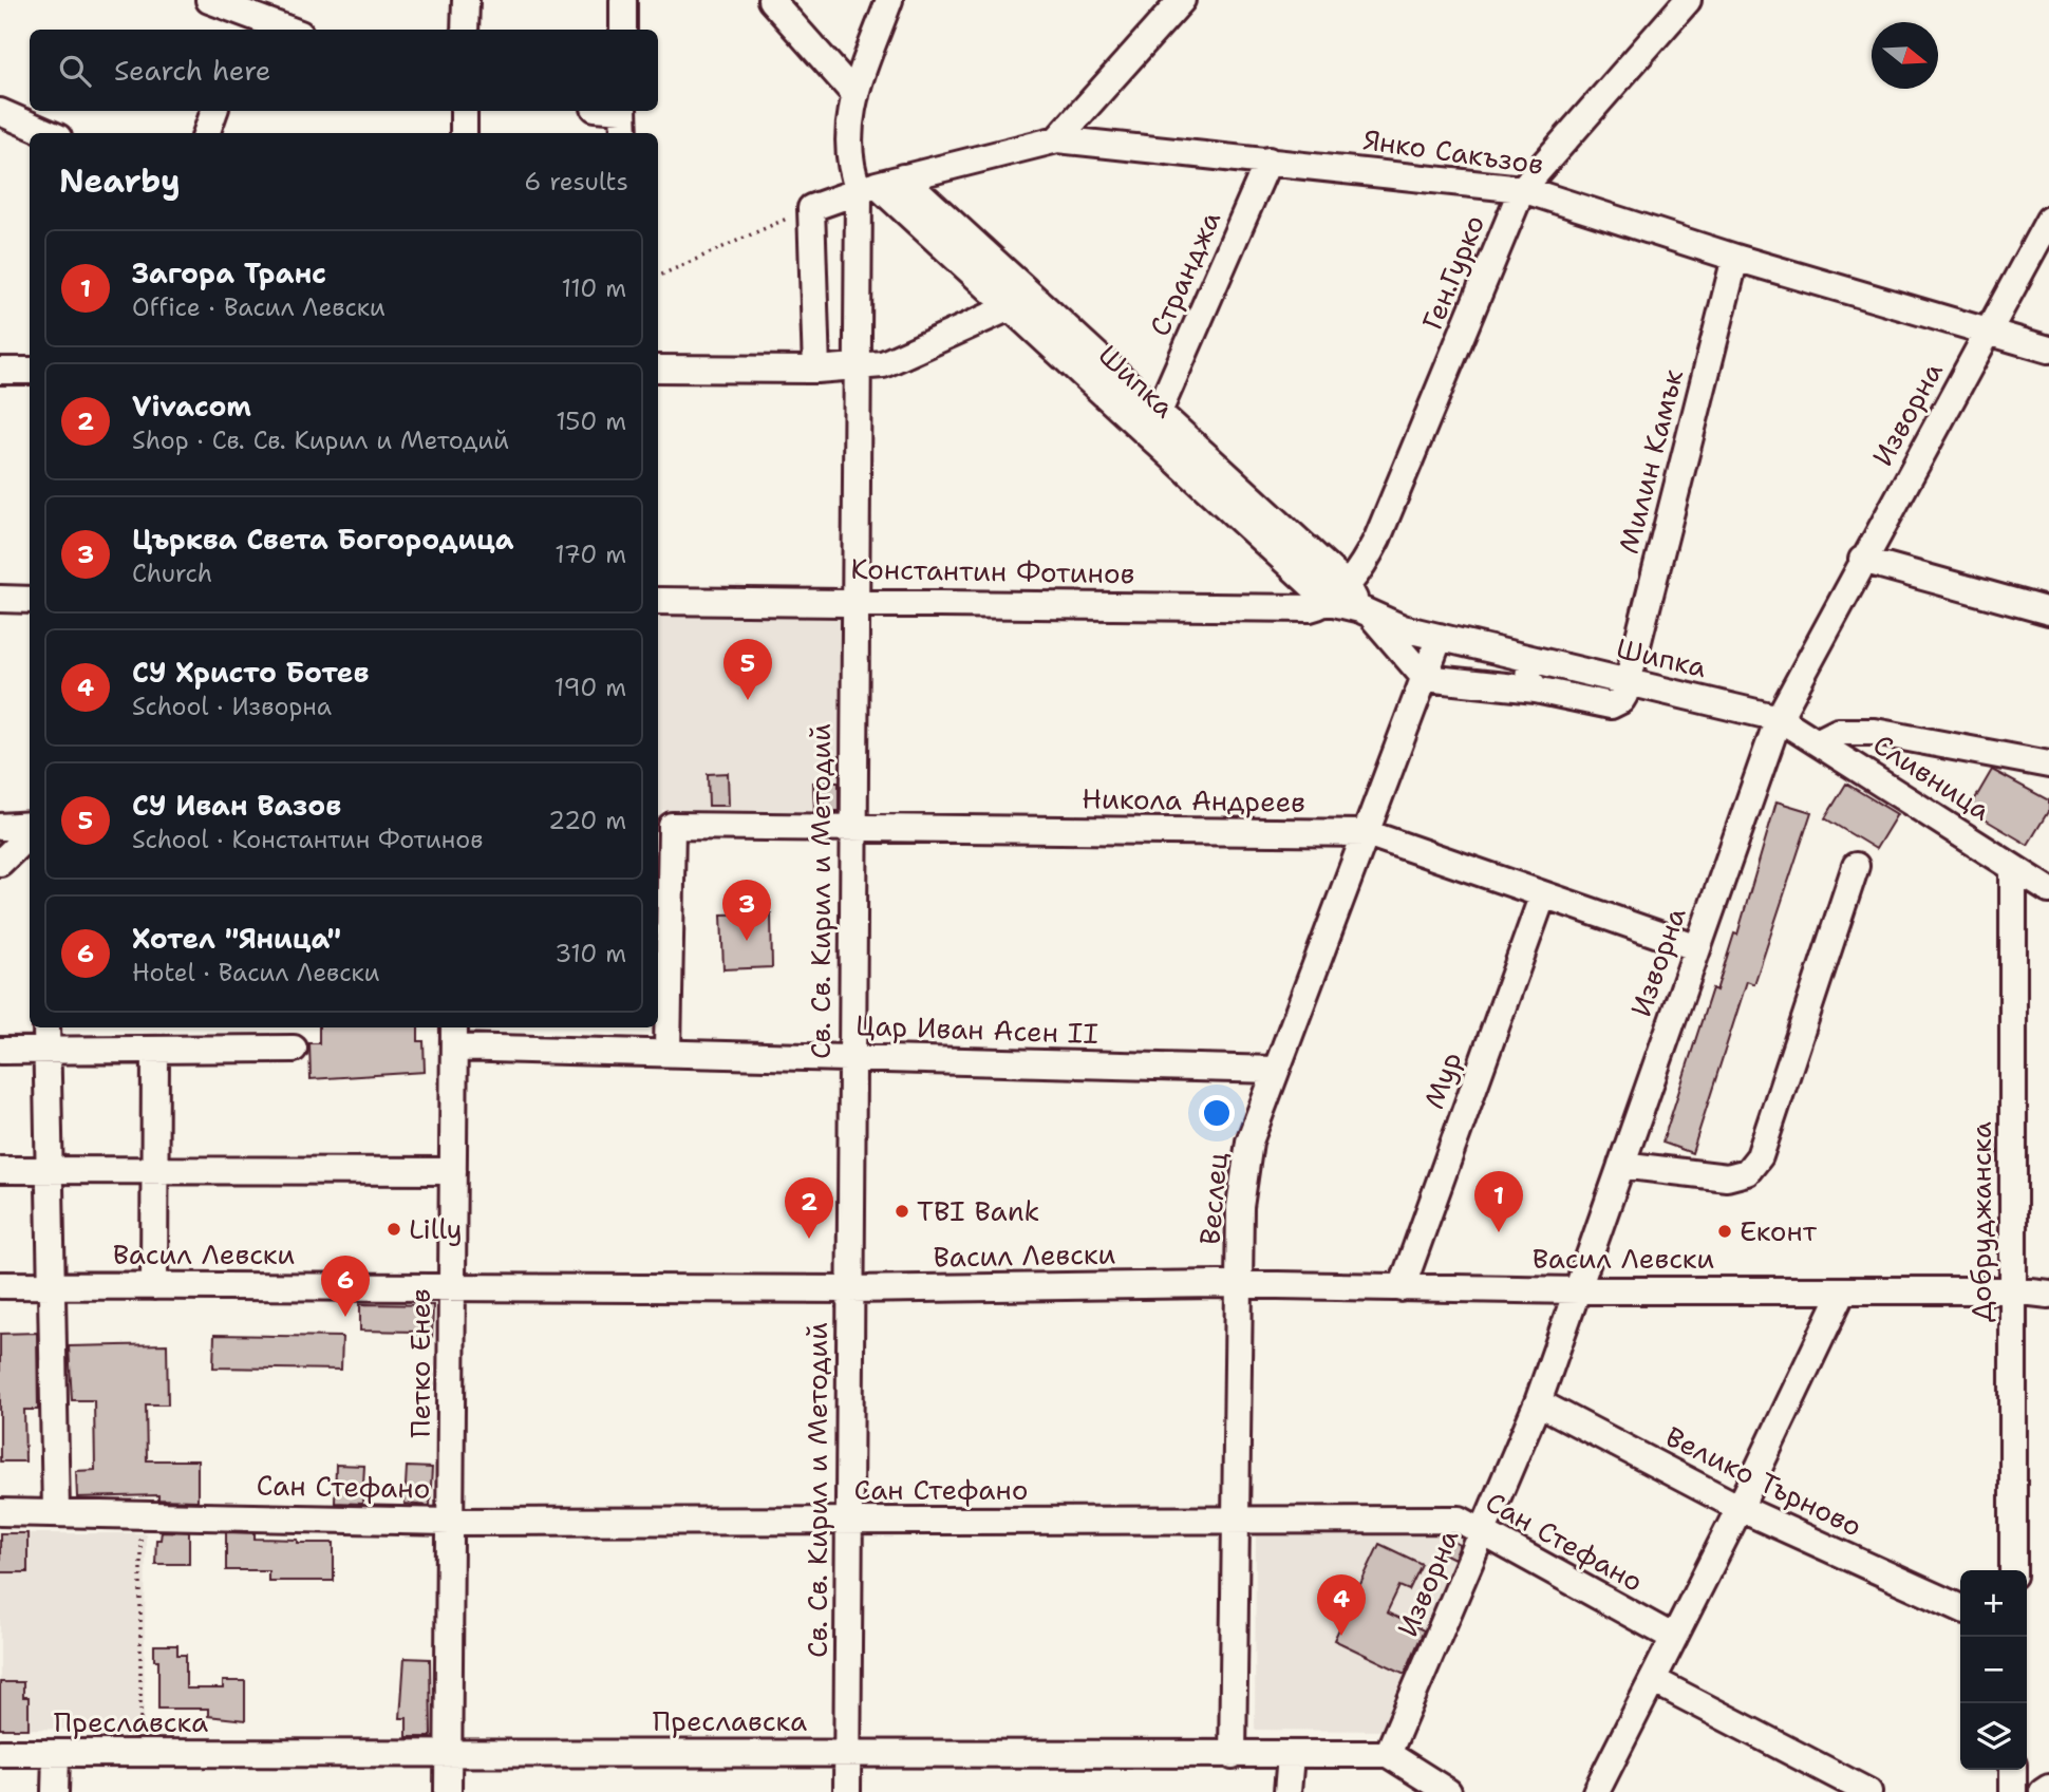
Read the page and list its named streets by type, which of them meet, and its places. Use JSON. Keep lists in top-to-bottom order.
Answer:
{
  "streets": {
    "street": [
      "Янко Сакъзов",
      "Ген.Гурко",
      "Странджа",
      "Шипка",
      "Изворна",
      "Милин Камък",
      "Константин Фотинов",
      "Сливница",
      "Никола Андреев",
      "Св. Св. Кирил и Методий",
      "Цар Иван Асен II",
      "Мур",
      "Веслец",
      "Добруджанска",
      "Васил Левски",
      "Петко Енев",
      "Велико Търново",
      "Сан Стефано",
      "Преславска"
    ]
  },
  "crossings": [
    ["Янко Сакъзов", "Ген.Гурко"],
    ["Янко Сакъзов", "Странджа"],
    ["Янко Сакъзов", "Шипка"],
    ["Янко Сакъзов", "Изворна"],
    ["Янко Сакъзов", "Милин Камък"],
    ["Янко Сакъзов", "Св. Св. Кирил и Методий"],
    ["Ген.Гурко", "Шипка"],
    ["Ген.Гурко", "Константин Фотинов"],
    ["Странджа", "Шипка"],
    ["Шипка", "Изворна"],
    ["Шипка", "Милин Камък"],
    ["Шипка", "Константин Фотинов"],
    ["Шипка", "Сливница"],
    ["Шипка", "Св. Св. Кирил и Методий"],
    ["Шипка", "Веслец"],
    ["Изворна", "Сливница"],
    ["Изворна", "Никола Андреев"],
    ["Изворна", "Васил Левски"],
    ["Изворна", "Велико Търново"],
    ["Изворна", "Сан Стефано"],
    ["Изворна", "Преславска"],
    ["Константин Фотинов", "Св. Св. Кирил и Методий"],
    ["Сливница", "Добруджанска"],
    ["Никола Андреев", "Св. Св. Кирил и Методий"],
    ["Никола Андреев", "Цар Иван Асен II"],
    ["Никола Андреев", "Мур"],
    ["Никола Андреев", "Веслец"],
    ["Св. Св. Кирил и Методий", "Цар Иван Асен II"],
    ["Св. Св. Кирил и Методий", "Васил Левски"],
    ["Св. Св. Кирил и Методий", "Сан Стефано"],
    ["Св. Св. Кирил и Методий", "Преславска"],
    ["Цар Иван Асен II", "Веслец"],
    ["Цар Иван Асен II", "Петко Енев"],
    ["Мур", "Васил Левски"],
    ["Веслец", "Васил Левски"],
    ["Веслец", "Сан Стефано"],
    ["Веслец", "Преславска"],
    ["Добруджанска", "Васил Левски"],
    ["Васил Левски", "Петко Енев"],
    ["Петко Енев", "Сан Стефано"],
    ["Петко Енев", "Преславска"]
  ],
  "places": ["TBI Bank", "Lilly", "Еконт"],
  "north": "right",
  "page": {
    "search": "Search here",
    "heading": ["Nearby", "6 results"],
    "list": [
      {
        "mark": "1",
        "name": "Загора Транс",
        "note": "Office · Васил Левски",
        "value": "110 m"
      },
      {
        "mark": "2",
        "name": "Vivacom",
        "note": "Shop · Св. Св. Кирил и Методий",
        "value": "150 m"
      },
      {
        "mark": "3",
        "name": "Църква Света Богородица",
        "note": "Church",
        "value": "170 m"
      },
      {
        "mark": "4",
        "name": "СУ Христо Ботев",
        "note": "School · Изворна",
        "value": "190 m"
      },
      {
        "mark": "5",
        "name": "СУ Иван Вазов",
        "note": "School · Константин Фотинов",
        "value": "220 m"
      },
      {
        "mark": "6",
        "name": "Хотел \"Яница\"",
        "note": "Hotel · Васил Левски",
        "value": "310 m"
      }
    ],
    "pins": [
      "5",
      "3",
      "1",
      "2",
      "6",
      "4"
    ],
    "map_buttons": ["+", "−"]
  }
}
